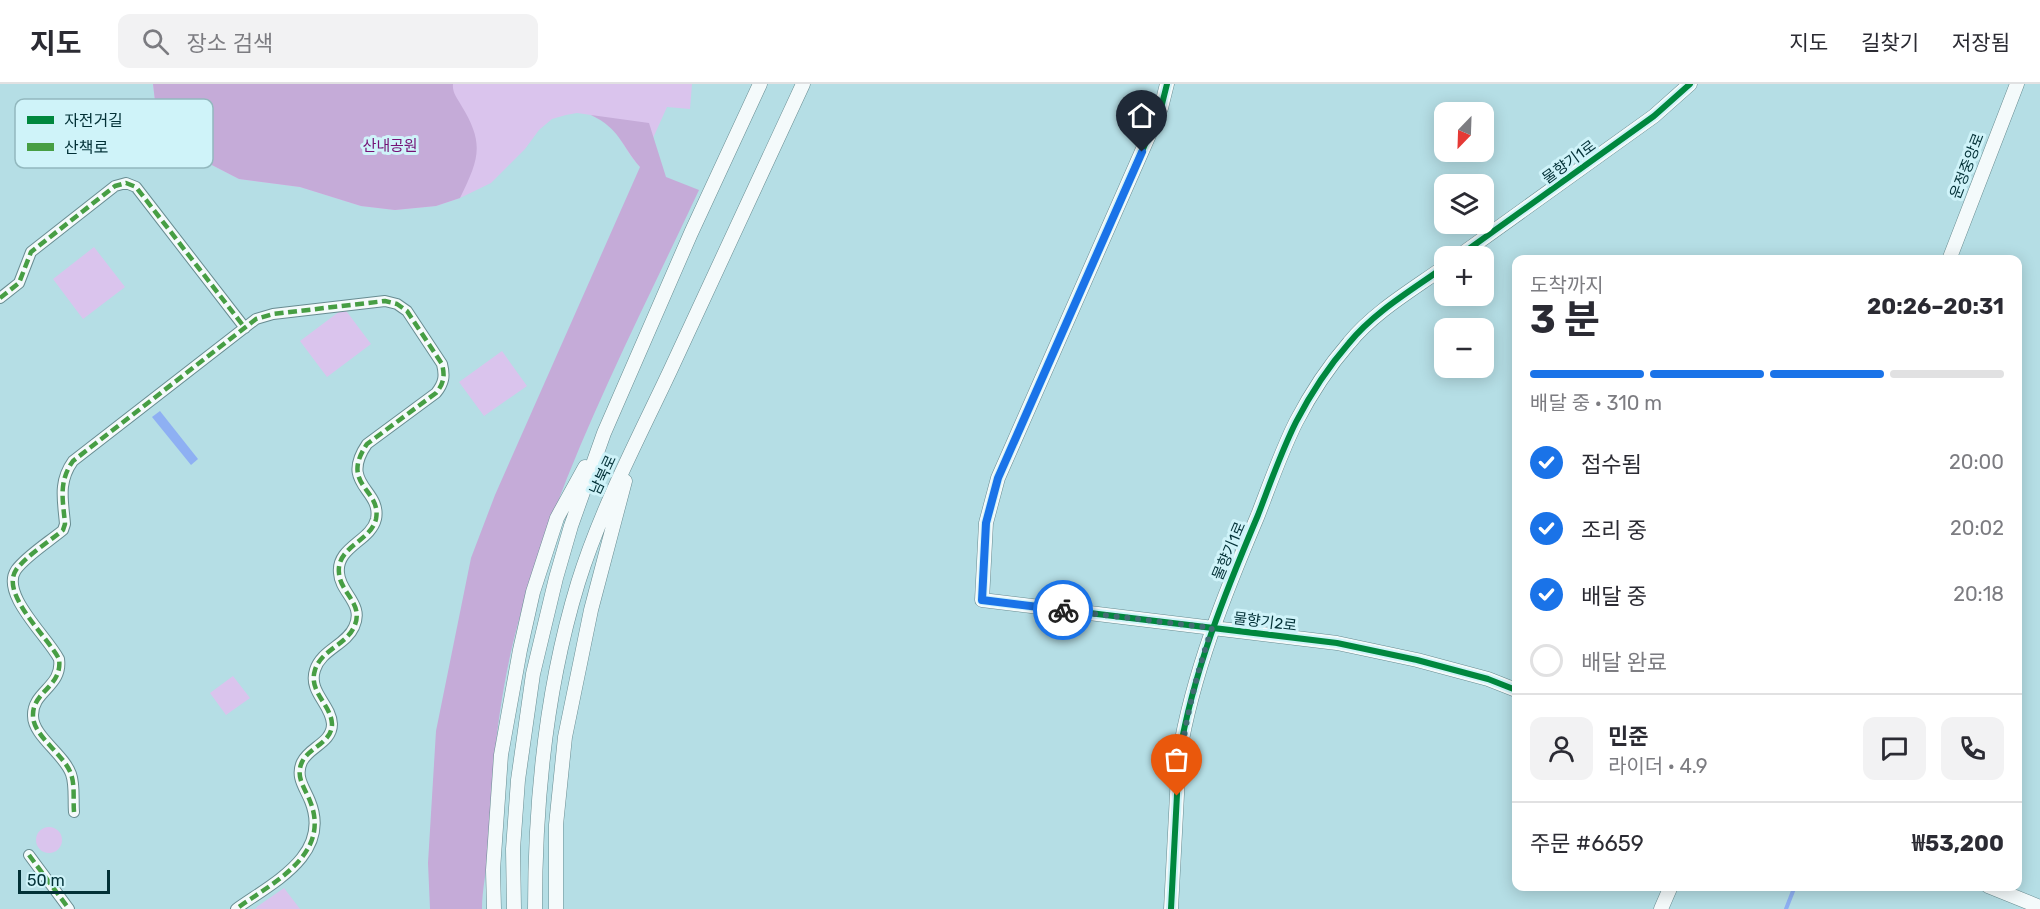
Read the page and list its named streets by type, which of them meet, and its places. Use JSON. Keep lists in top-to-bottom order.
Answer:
{
  "streets": {
    "main road": [
      "물향기1로",
      "운정중앙로",
      "남북로",
      "물향기2로"
    ]
  },
  "crossings": [
    ["물향기1로", "물향기2로"]
  ],
  "parks": ["산내공원"],
  "legend": ["자전거길", "산책로"],
  "scale_bar": "50 m",
  "north": "bottom left",
  "page": {
    "header": "지도",
    "search": "장소 검색",
    "nav": ["지도", "길찾기", "저장됨"],
    "map_buttons": ["+", "−"],
    "heading": ["3 분", "도착까지", "20:26–20:31"],
    "panel": [
      "민준",
      "라이더 · 4.9",
      "주문 #6659",
      "₩53,200"
    ],
    "bar": "배달 중 · 310 m",
    "list": [
      ["접수됨", "20:00"],
      ["조리 중", "20:02"],
      ["배달 중", "20:18"],
      "배달 완료"
    ],
    "scale": "50 m"
  }
}
